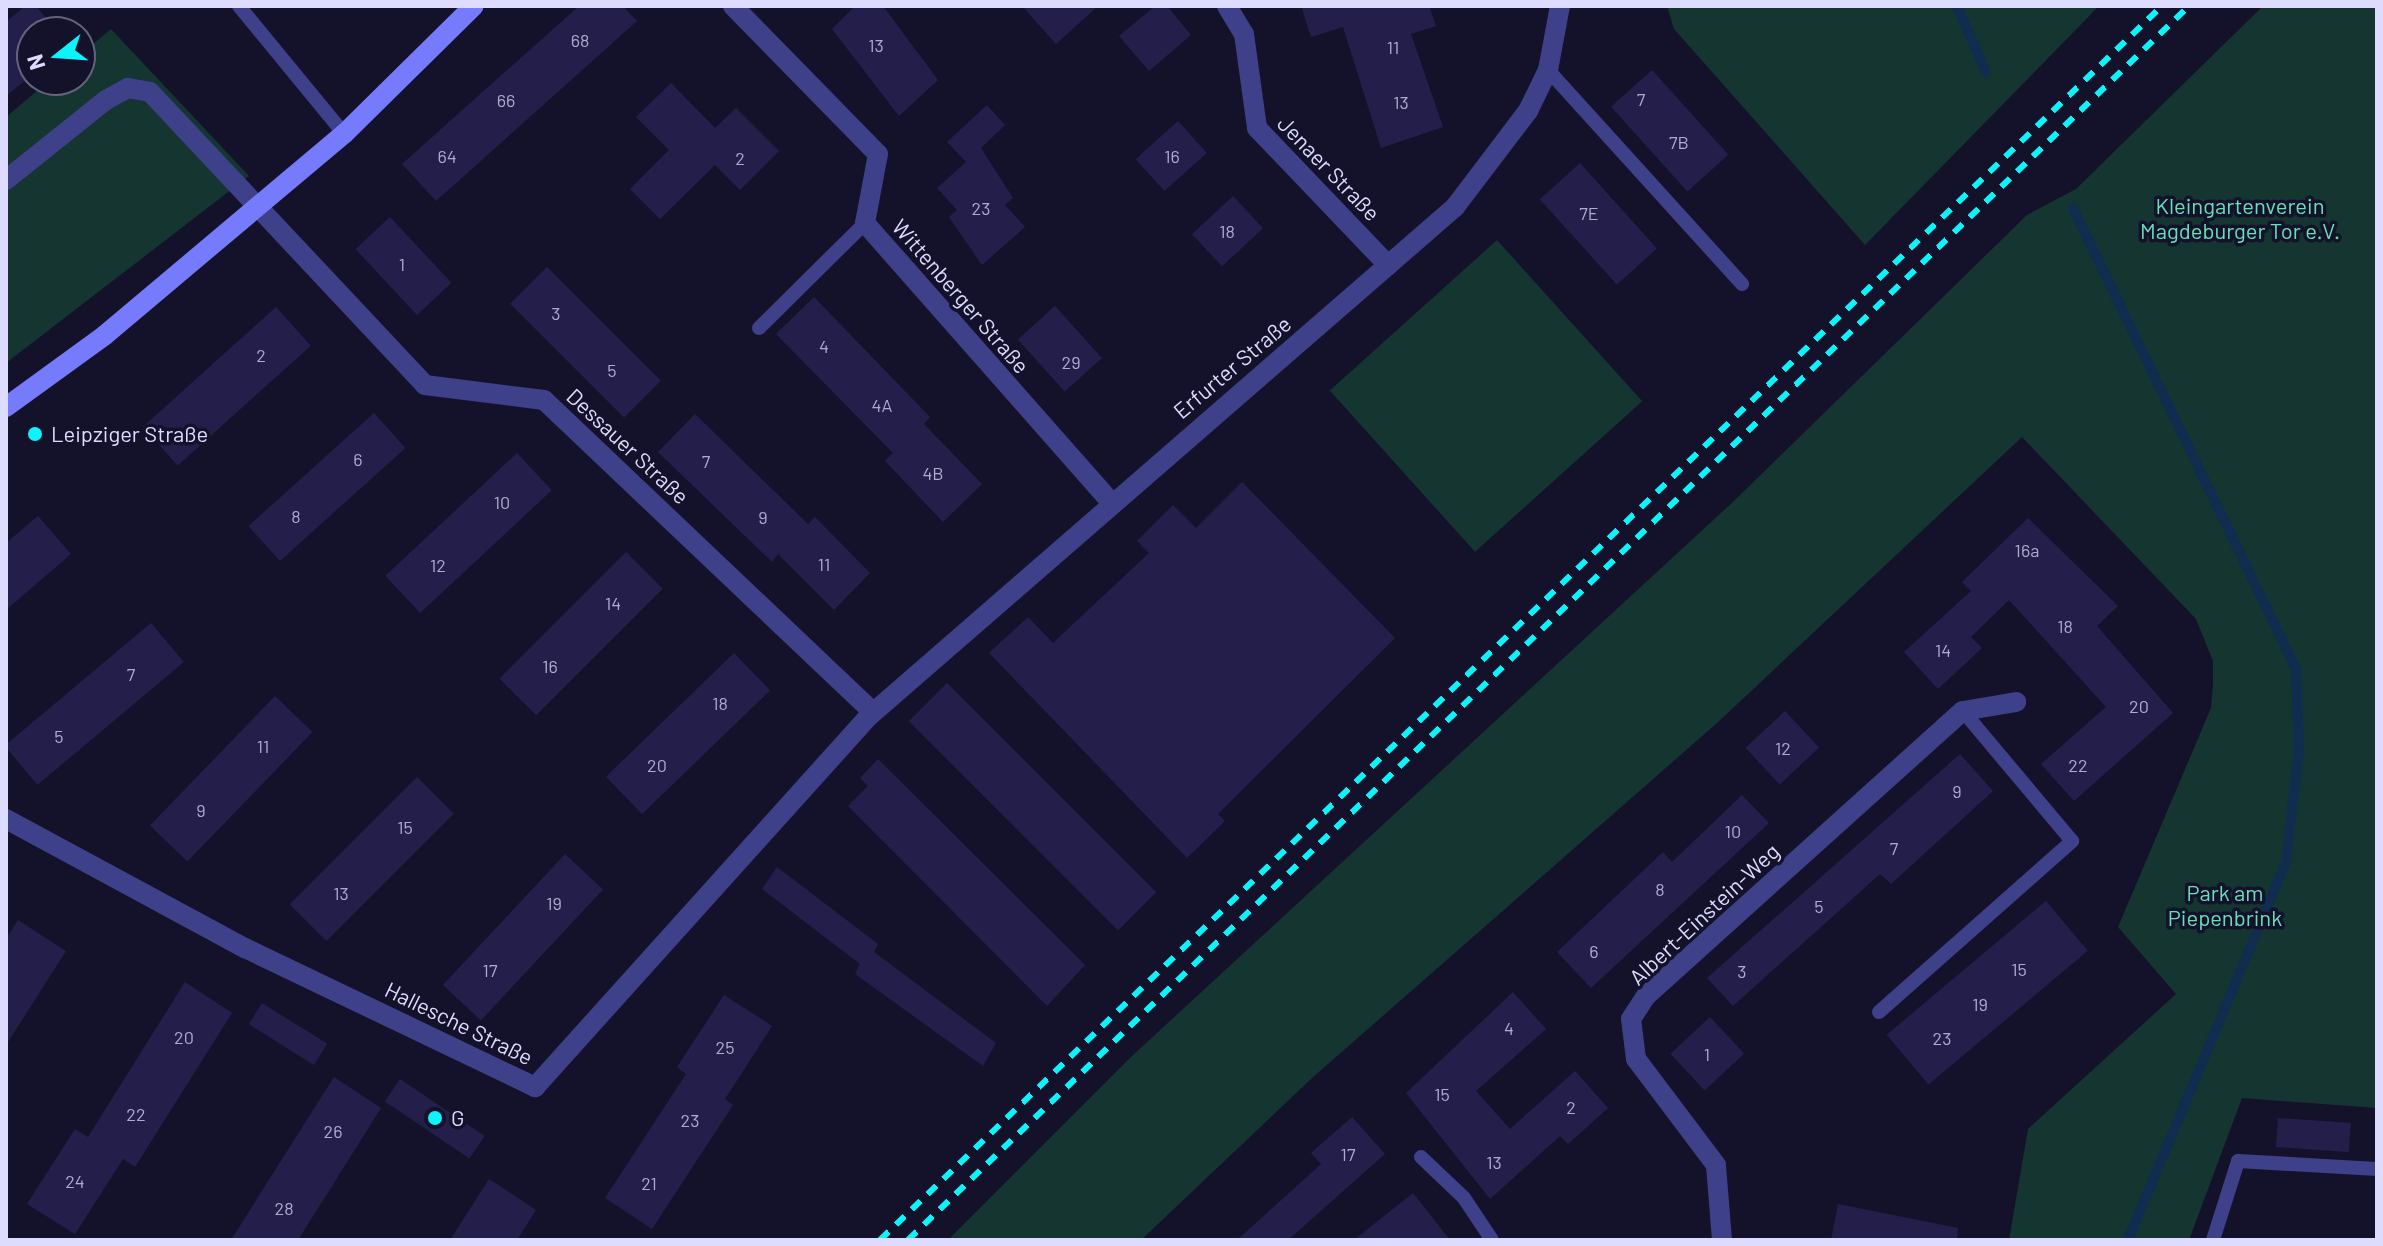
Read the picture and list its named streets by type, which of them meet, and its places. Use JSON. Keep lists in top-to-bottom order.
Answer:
{
  "streets": {
    "street": [
      "Jenaer Straße",
      "Wittenberger Straße",
      "Erfurter Straße",
      "Dessauer Straße",
      "Albert-Einstein-Weg",
      "Hallesche Straße"
    ]
  },
  "crossings": [
    ["Jenaer Straße", "Erfurter Straße"],
    ["Wittenberger Straße", "Erfurter Straße"],
    ["Erfurter Straße", "Dessauer Straße"],
    ["Erfurter Straße", "Hallesche Straße"],
    ["Dessauer Straße", "Hallesche Straße"]
  ],
  "parks": ["Kleingartenverein Magdeburger Tor e.V.", "Park am Piepenbrink"],
  "places": ["Leipziger Straße", "G"],
  "house_numbers": [
    "68",
    "13",
    "11",
    "7",
    "66",
    "13",
    "7B",
    "64",
    "16",
    "2",
    "23",
    "7E",
    "18",
    "1",
    "3",
    "4",
    "2",
    "29",
    "5",
    "4A",
    "6",
    "7",
    "4B",
    "10",
    "8",
    "9",
    "16a",
    "11",
    "12",
    "14",
    "18",
    "14",
    "16",
    "7",
    "18",
    "20",
    "5",
    "11",
    "12",
    "20",
    "22",
    "9",
    "9",
    "15",
    "10",
    "7",
    "8",
    "13",
    "19",
    "5",
    "6",
    "15",
    "17",
    "3",
    "19",
    "4",
    "20",
    "23",
    "25",
    "1",
    "15",
    "2",
    "22",
    "23",
    "26",
    "17",
    "13",
    "24",
    "21",
    "28"
  ],
  "north": "left"
}
